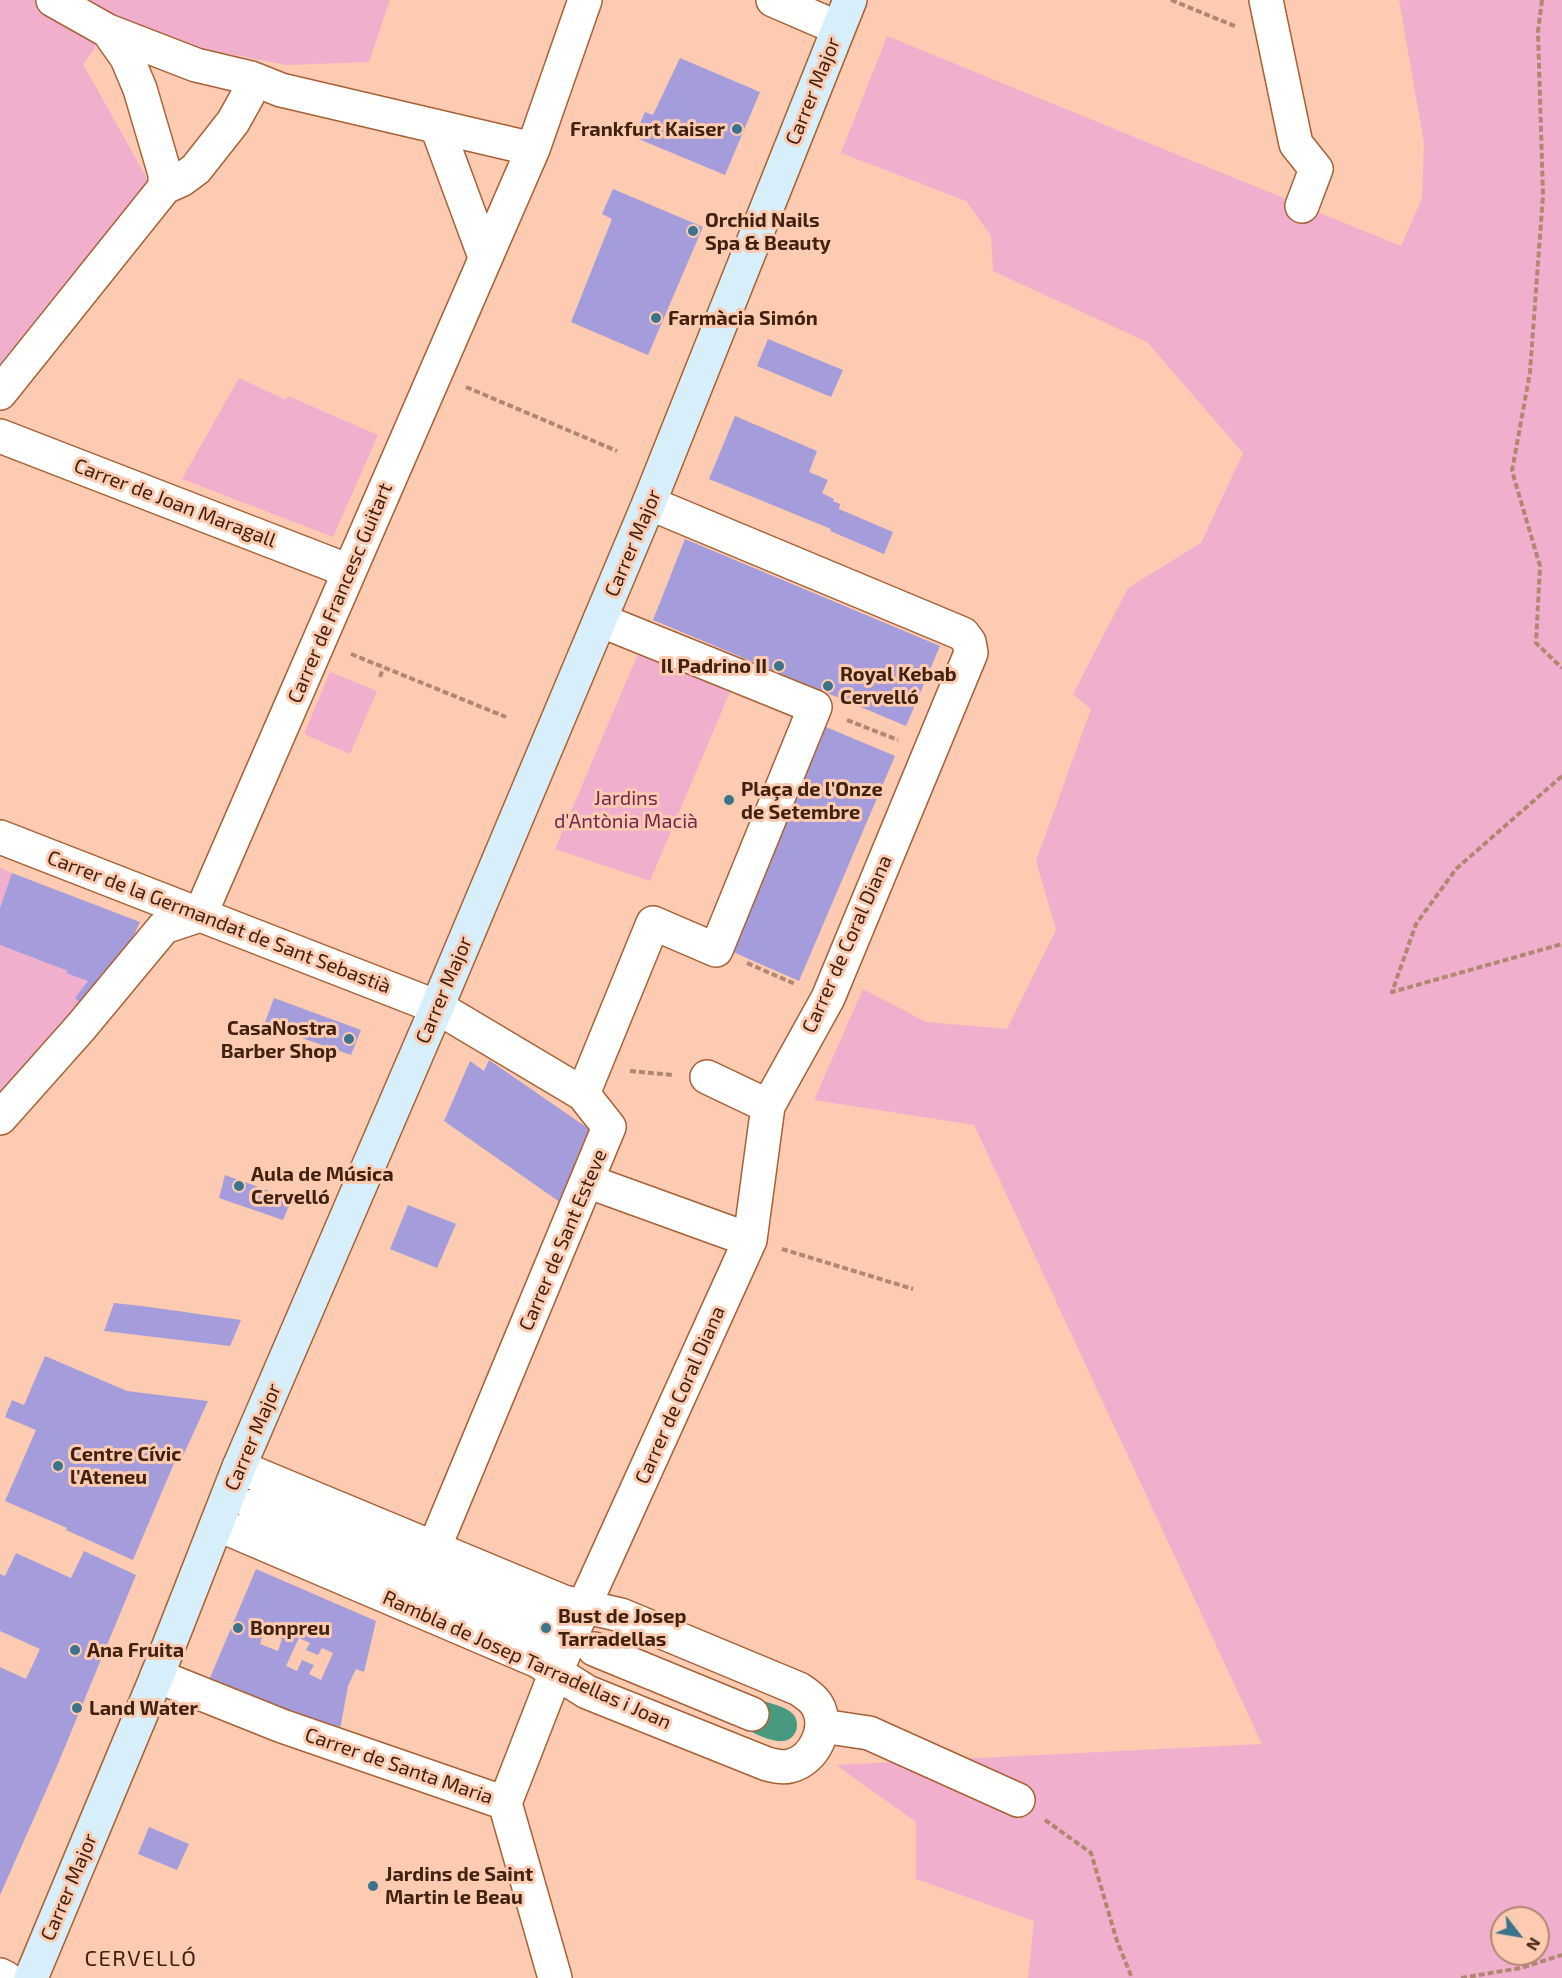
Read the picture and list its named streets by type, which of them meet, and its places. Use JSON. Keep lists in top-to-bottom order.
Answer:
{
  "streets": {
    "street": [
      "Carrer Major",
      "Carrer de Joan Maragall",
      "Carrer de Francesc Guitart",
      "Carrer de la Germandat de Sant Sebastià",
      "Carrer de Coral Diana",
      "Carrer de Sant Esteve",
      "Rambla de Josep Tarradellas i Joan",
      "Carrer de Santa Maria"
    ]
  },
  "crossings": [
    ["Carrer Major", "Carrer de la Germandat de Sant Sebastià"],
    ["Carrer Major", "Carrer de Coral Diana"],
    ["Carrer Major", "Carrer de Sant Esteve"],
    ["Carrer Major", "Rambla de Josep Tarradellas i Joan"],
    ["Carrer Major", "Carrer de Santa Maria"],
    ["Carrer de Joan Maragall", "Carrer de Francesc Guitart"],
    ["Carrer de Francesc Guitart", "Carrer de la Germandat de Sant Sebastià"],
    ["Carrer de la Germandat de Sant Sebastià", "Carrer de Sant Esteve"],
    ["Carrer de Coral Diana", "Rambla de Josep Tarradellas i Joan"],
    ["Carrer de Coral Diana", "Carrer de Santa Maria"],
    ["Carrer de Sant Esteve", "Rambla de Josep Tarradellas i Joan"]
  ],
  "districts": ["CERVELLÓ"],
  "parks": ["Jardins d'Antònia Macià"],
  "places": [
    "Frankfurt Kaiser",
    "Orchid Nails Spa & Beauty",
    "Farmàcia Simón",
    "Il Padrino II",
    "Royal Kebab Cervelló",
    "Plaça de l'Onze de Setembre",
    "CasaNostra Barber Shop",
    "Aula de Música Cervelló",
    "Centre Cívic l'Ateneu",
    "Bonpreu",
    "Bust de Josep Tarradellas",
    "Ana Fruita",
    "Land Water",
    "Jardins de Saint Martin le Beau"
  ],
  "north": "bottom right"
}
